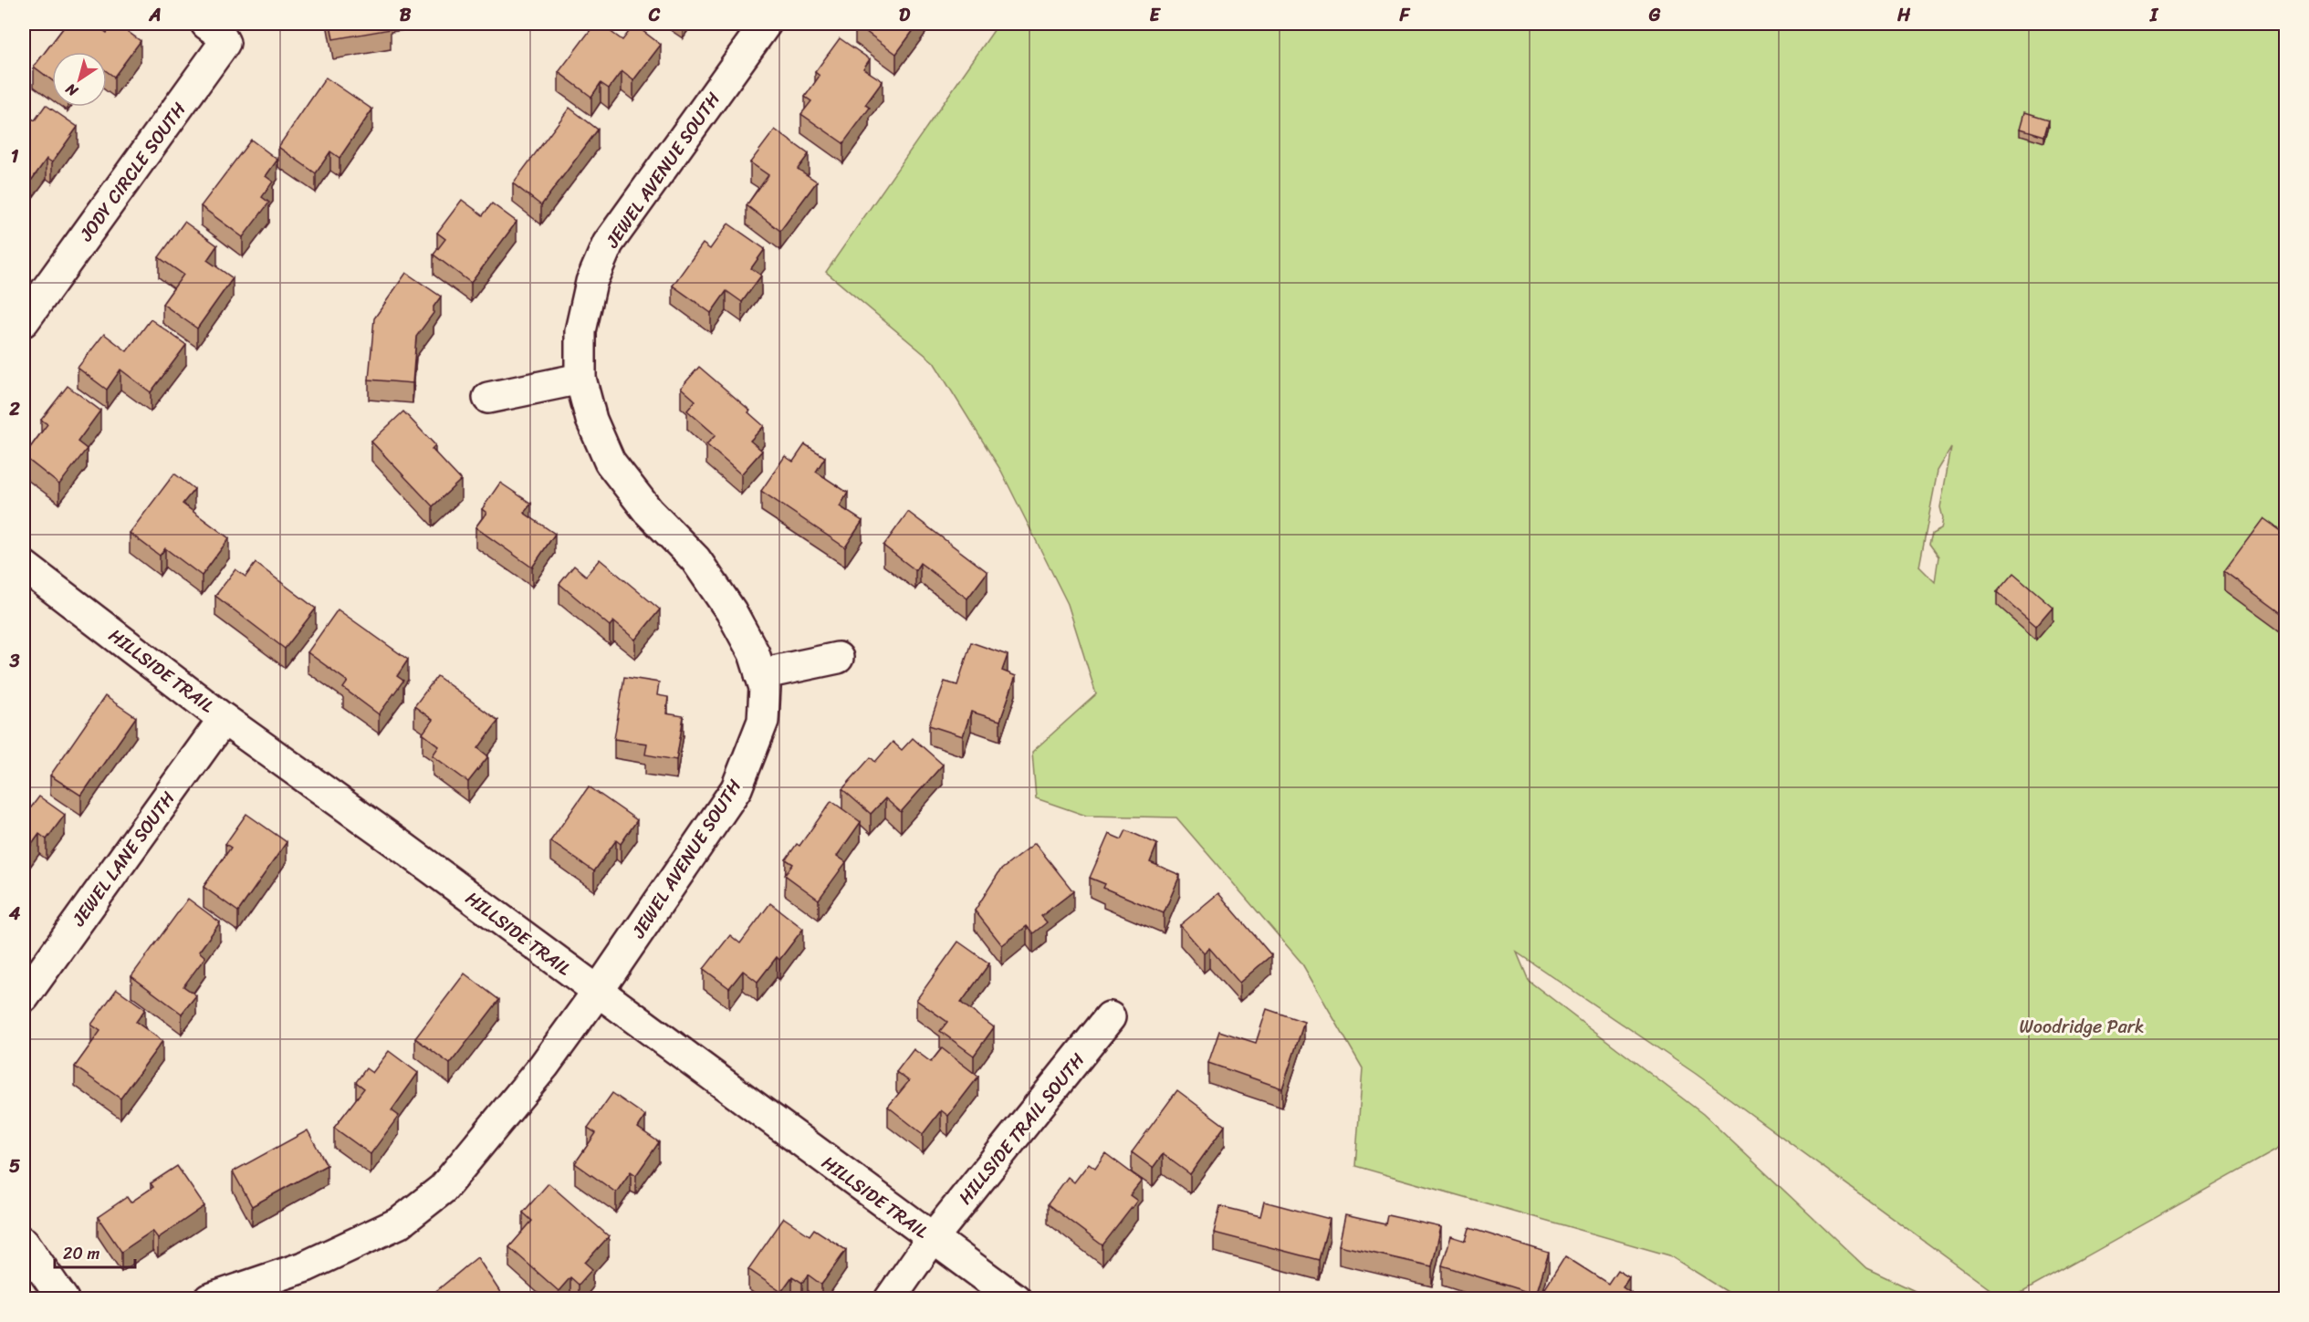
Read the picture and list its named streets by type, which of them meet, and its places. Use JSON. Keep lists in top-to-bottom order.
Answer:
{
  "streets": {
    "street": [
      "JEWEL AVENUE SOUTH",
      "JODY CIRCLE SOUTH",
      "HILLSIDE TRAIL",
      "JEWEL LANE SOUTH",
      "HILLSIDE TRAIL SOUTH"
    ]
  },
  "crossings": [
    ["JEWEL AVENUE SOUTH", "HILLSIDE TRAIL"],
    ["HILLSIDE TRAIL", "JEWEL LANE SOUTH"],
    ["HILLSIDE TRAIL", "HILLSIDE TRAIL SOUTH"]
  ],
  "parks": ["Woodridge Park"],
  "scale_bar": "20 m",
  "north": "bottom left",
  "grid": {
    "columns": [
      "A",
      "B",
      "C",
      "D",
      "E",
      "F",
      "G",
      "H",
      "I"
    ],
    "rows": [
      "1",
      "2",
      "3",
      "4",
      "5"
    ]
  }
}
